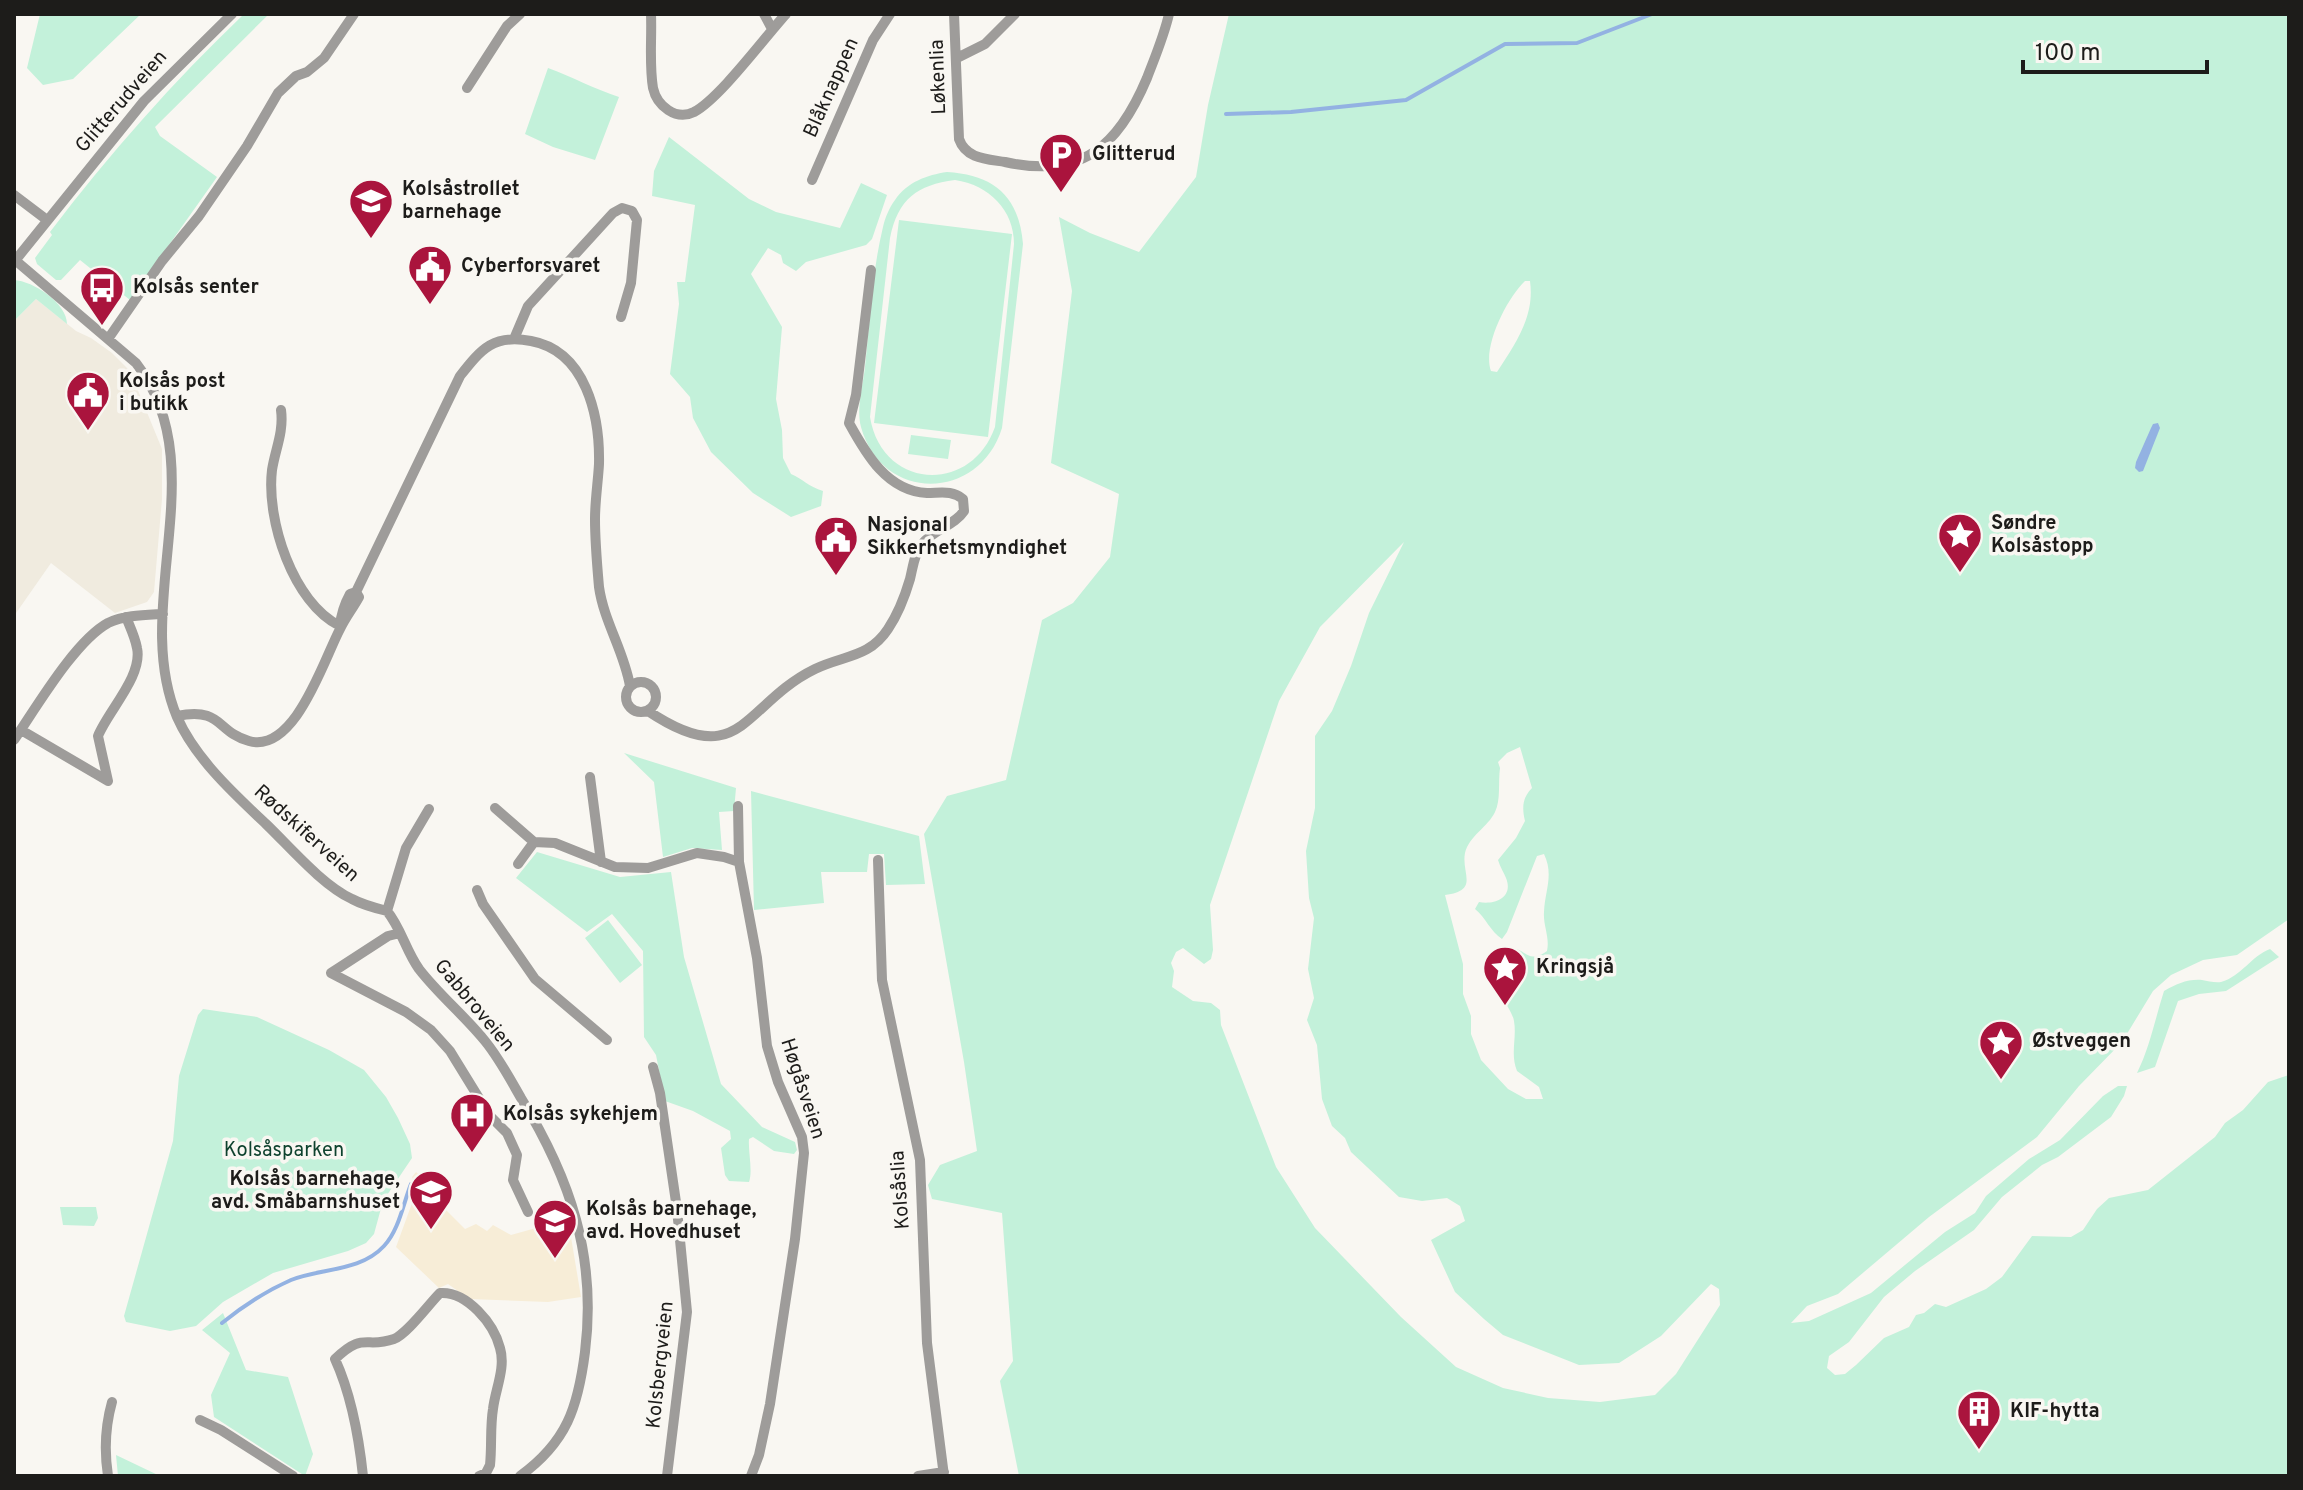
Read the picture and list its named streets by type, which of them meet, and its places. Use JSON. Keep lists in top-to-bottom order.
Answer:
{
  "streets": {
    "street": [
      "Løkenlia",
      "Blåknappen",
      "Glitterudveien",
      "Rødskiferveien",
      "Gabbroveien",
      "Høgåsveien",
      "Kolsåslia",
      "Kolsbergveien"
    ]
  },
  "crossings": [
    ["Glitterudveien", "Rødskiferveien"],
    ["Rødskiferveien", "Gabbroveien"]
  ],
  "parks": ["Kolsåsparken"],
  "places": {
    "parking": ["Glitterud"],
    "school or university": ["Kolsåstrollet barnehage", "Kolsås barnehage, avd. Småbarnshuset", "Kolsås barnehage, avd. Hovedhuset"],
    "public building": ["Cyberforsvaret", "Kolsås post i butikk", "Nasjonal Sikkerhetsmyndighet"],
    "bus stop": ["Kolsås senter"],
    "place": ["Søndre Kolsåstopp", "Kringsjå", "Østveggen"],
    "hospital": ["Kolsås sykehjem"],
    "building": ["KIF-hytta"]
  },
  "scale_bar": "100 m"
}
